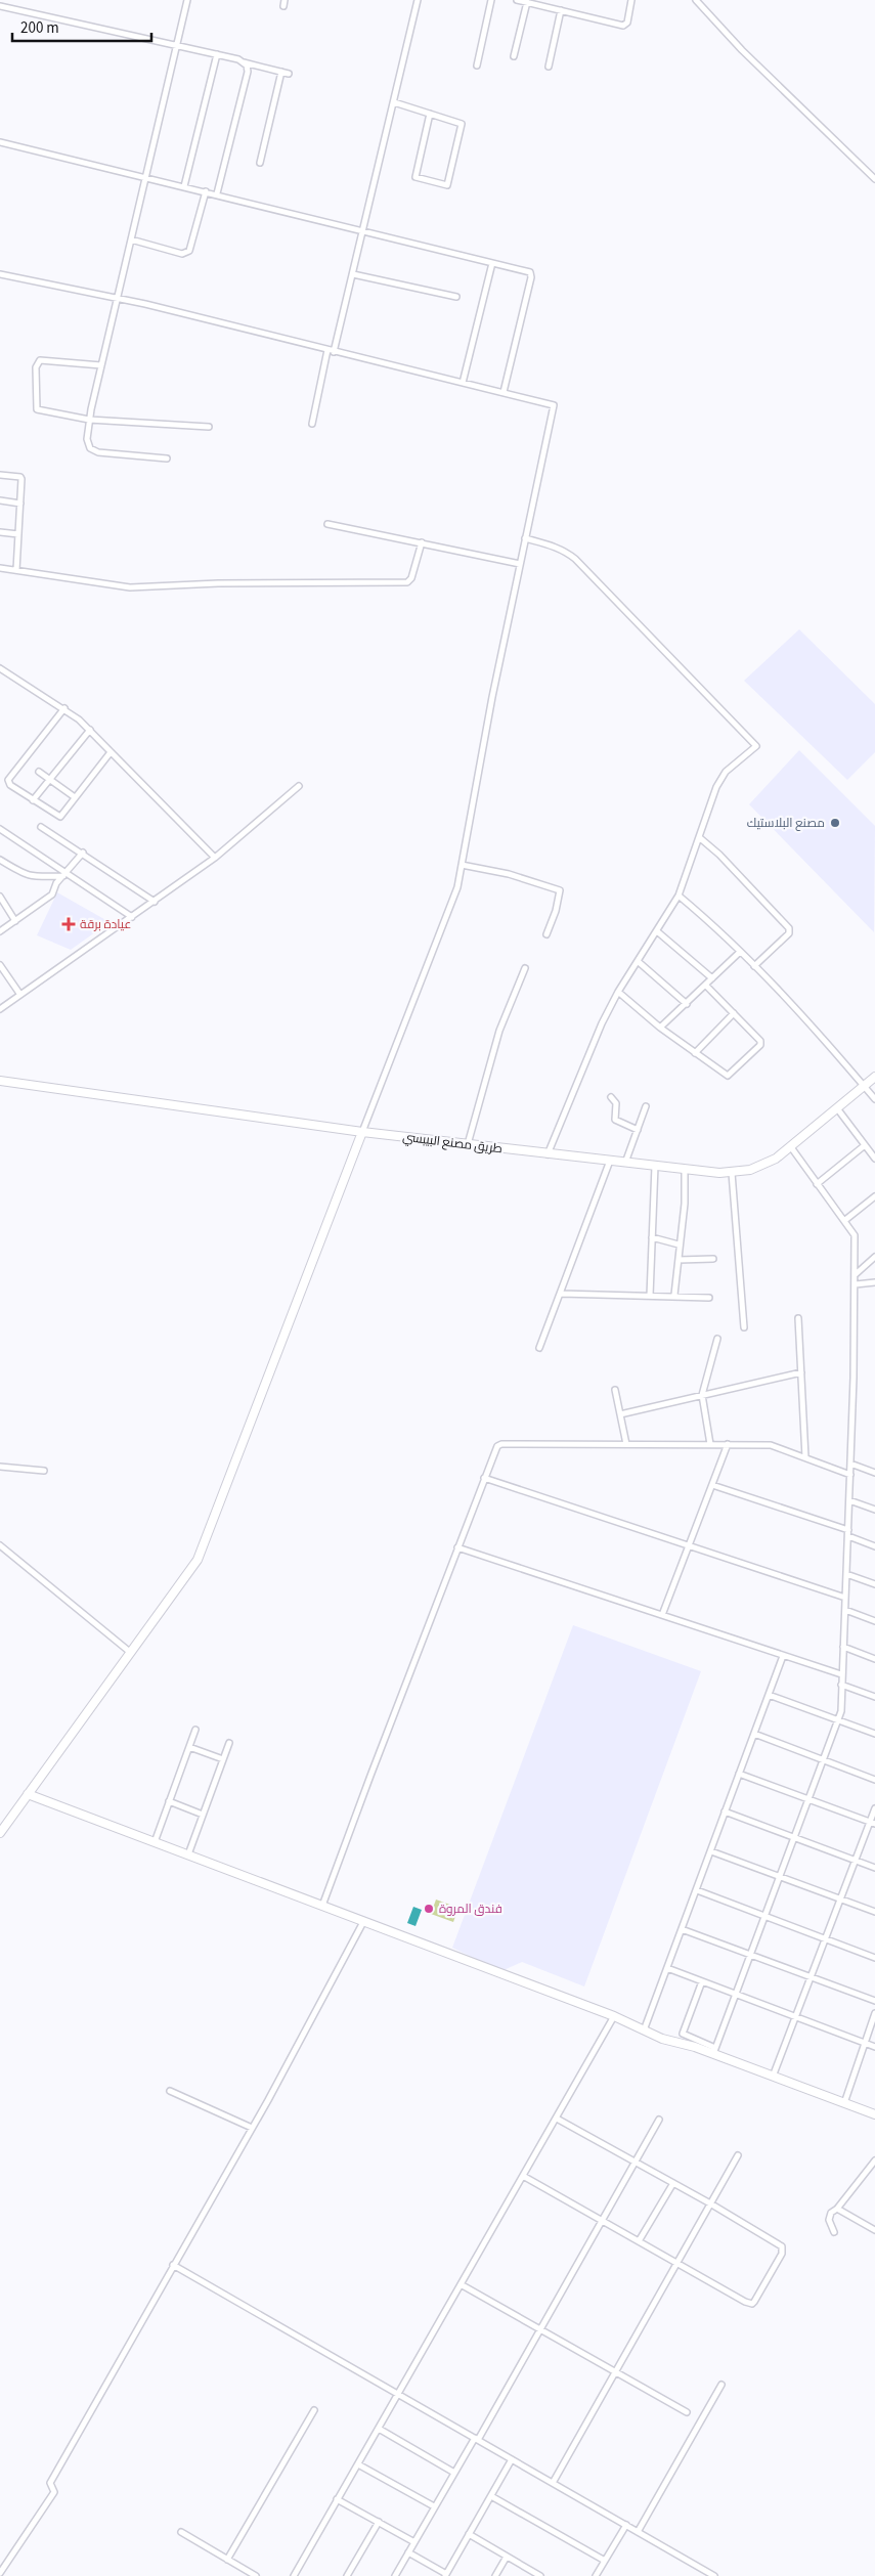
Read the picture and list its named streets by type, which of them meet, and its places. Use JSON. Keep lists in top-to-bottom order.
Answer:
{
  "streets": {
    "street": ["طريق مصنع البيبسي"]
  },
  "places": {
    "other": ["مصنع البلاستيك", "فندق المروة"],
    "health": ["عيادة برقة"]
  },
  "scale_bar": "200 m"
}
